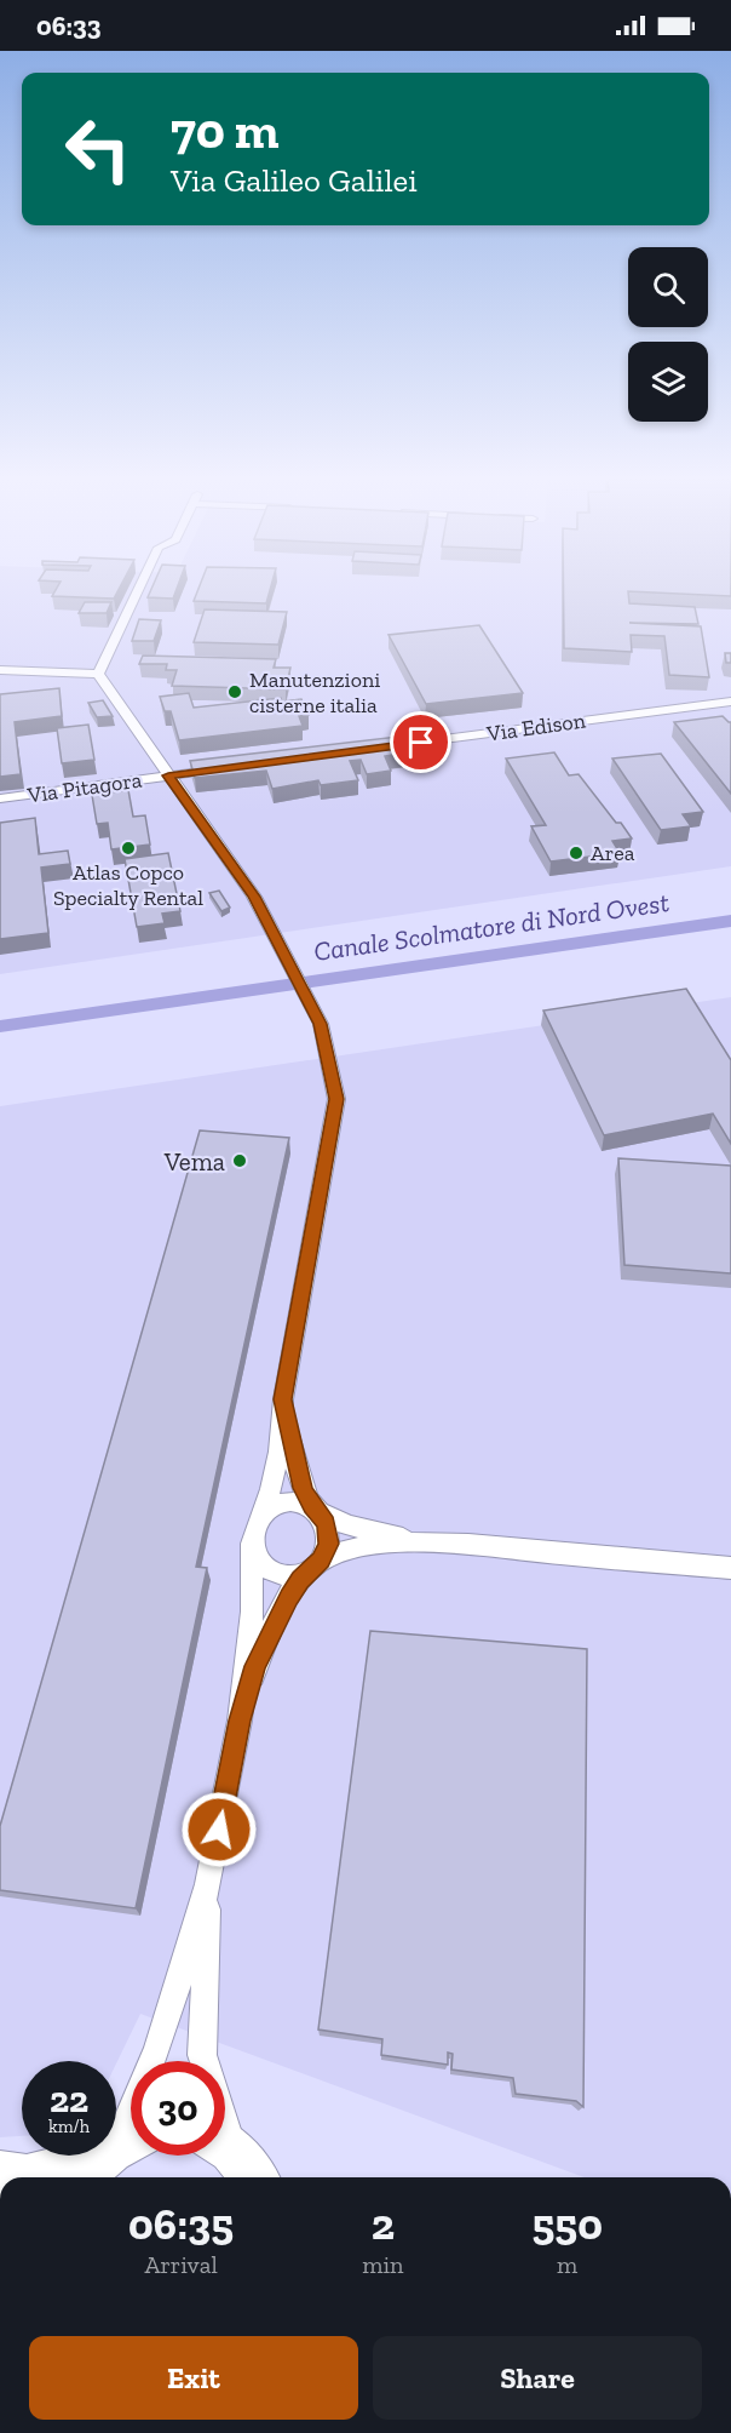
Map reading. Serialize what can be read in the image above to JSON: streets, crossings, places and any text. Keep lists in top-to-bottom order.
{
  "streets": {
    "street": ["Via Edison", "Via Pitagora"]
  },
  "water": ["Canale Scolmatore di Nord Ovest"],
  "places": [
    "Manutenzioni cisterne italia",
    "Atlas Copco Specialty Rental",
    "Area",
    "Vema"
  ],
  "page": {
    "status": "06:33",
    "turn": ["70 m", "Via Galileo Galilei"],
    "speed": "22 km/h",
    "limit": "30",
    "eta": [
      "06:35",
      "Arrival",
      "2",
      "min",
      "550",
      "m"
    ],
    "buttons": ["Exit", "Share"]
  }
}
